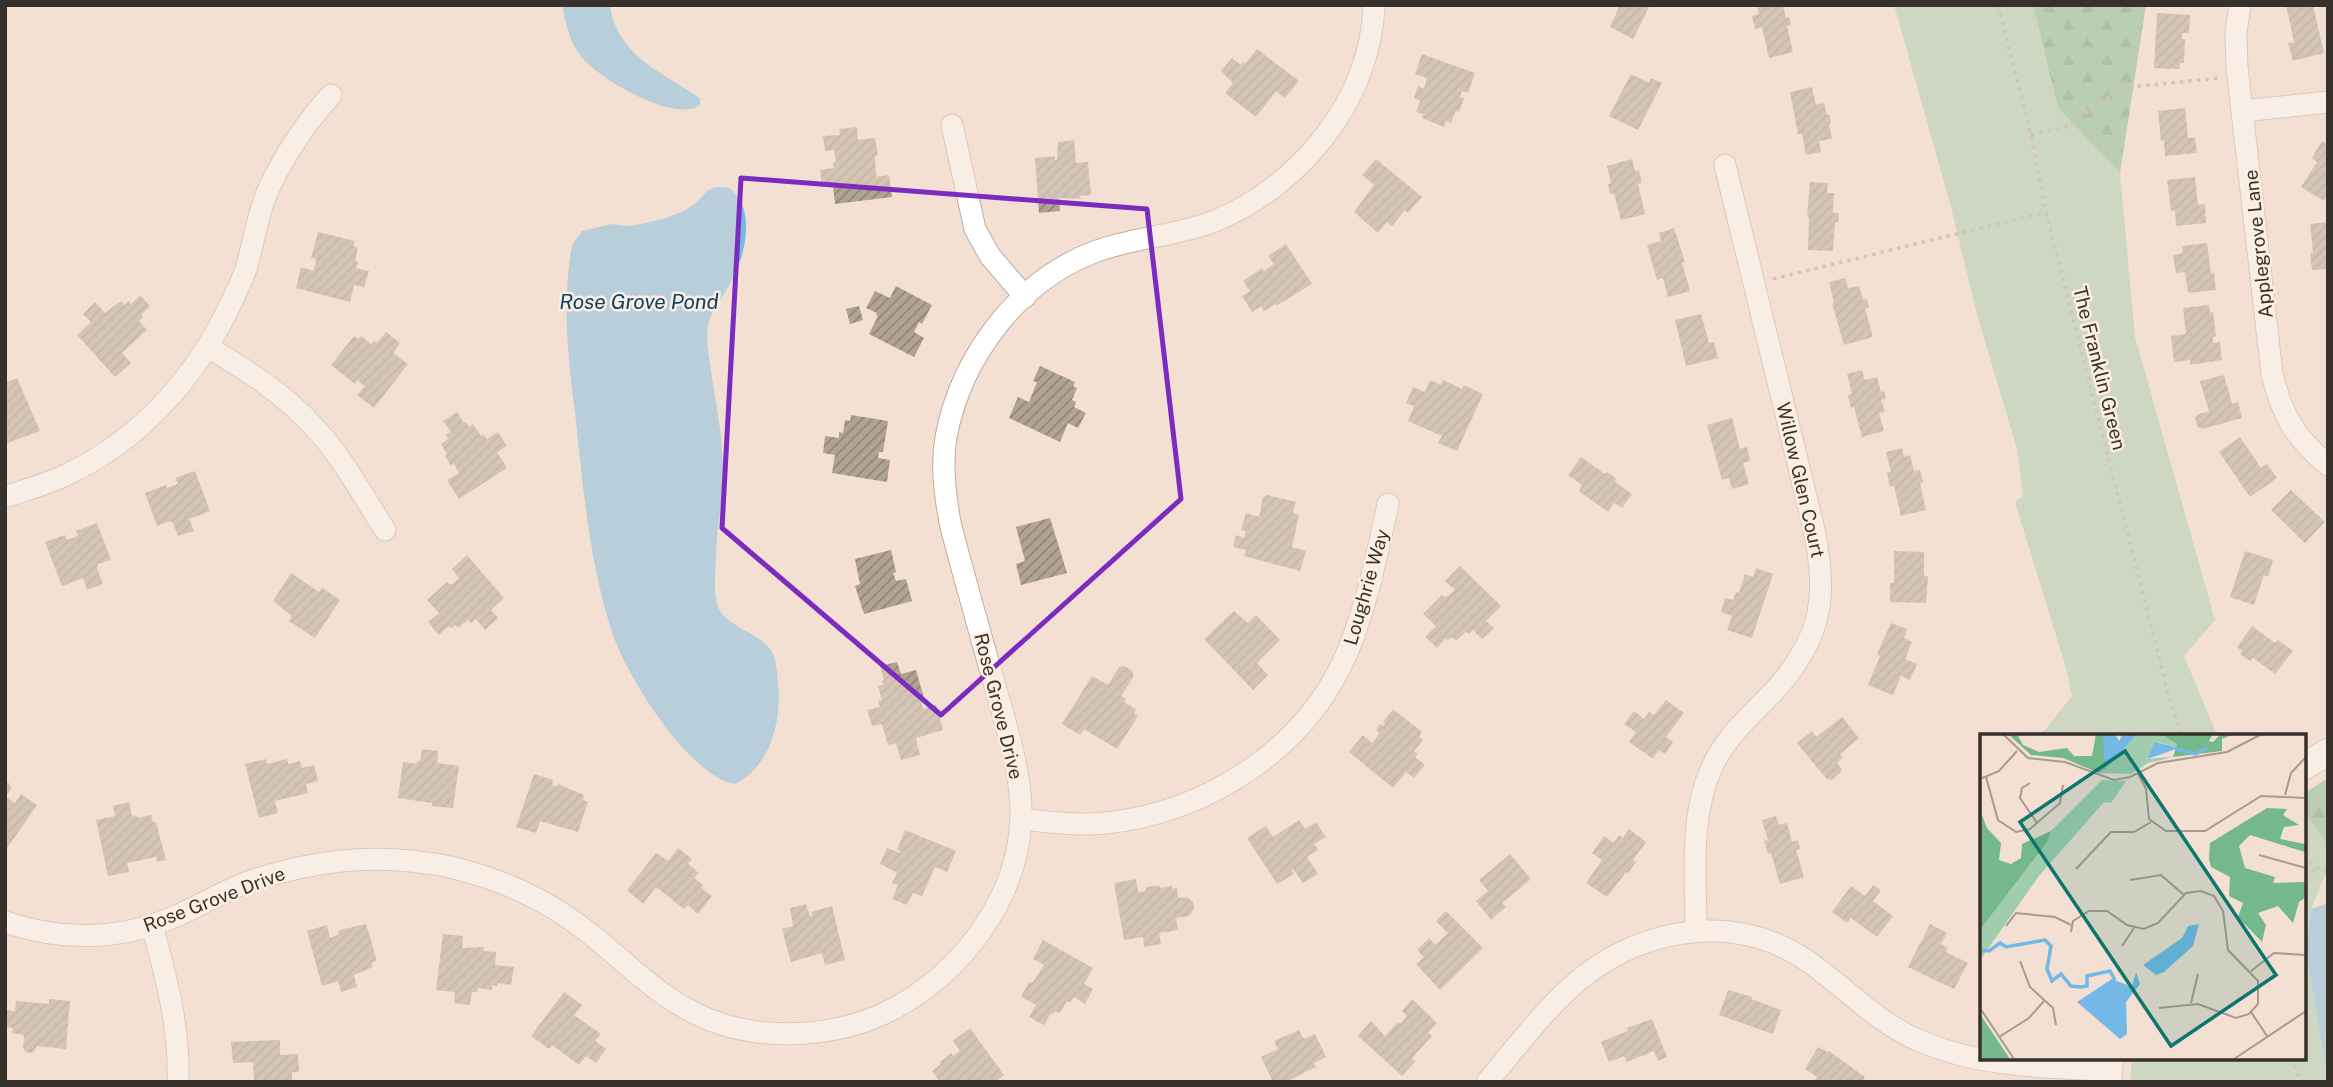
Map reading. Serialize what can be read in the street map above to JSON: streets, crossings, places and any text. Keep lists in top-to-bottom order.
{
  "streets": {
    "street": [
      "Applegrove Lane",
      "Willow Glen Court",
      "Loughrie Way",
      "Rose Grove Drive"
    ],
    "path": ["The Franklin Green"]
  },
  "crossings": [
    ["Loughrie Way", "Rose Grove Drive"]
  ],
  "water": ["Rose Grove Pond"]
}
